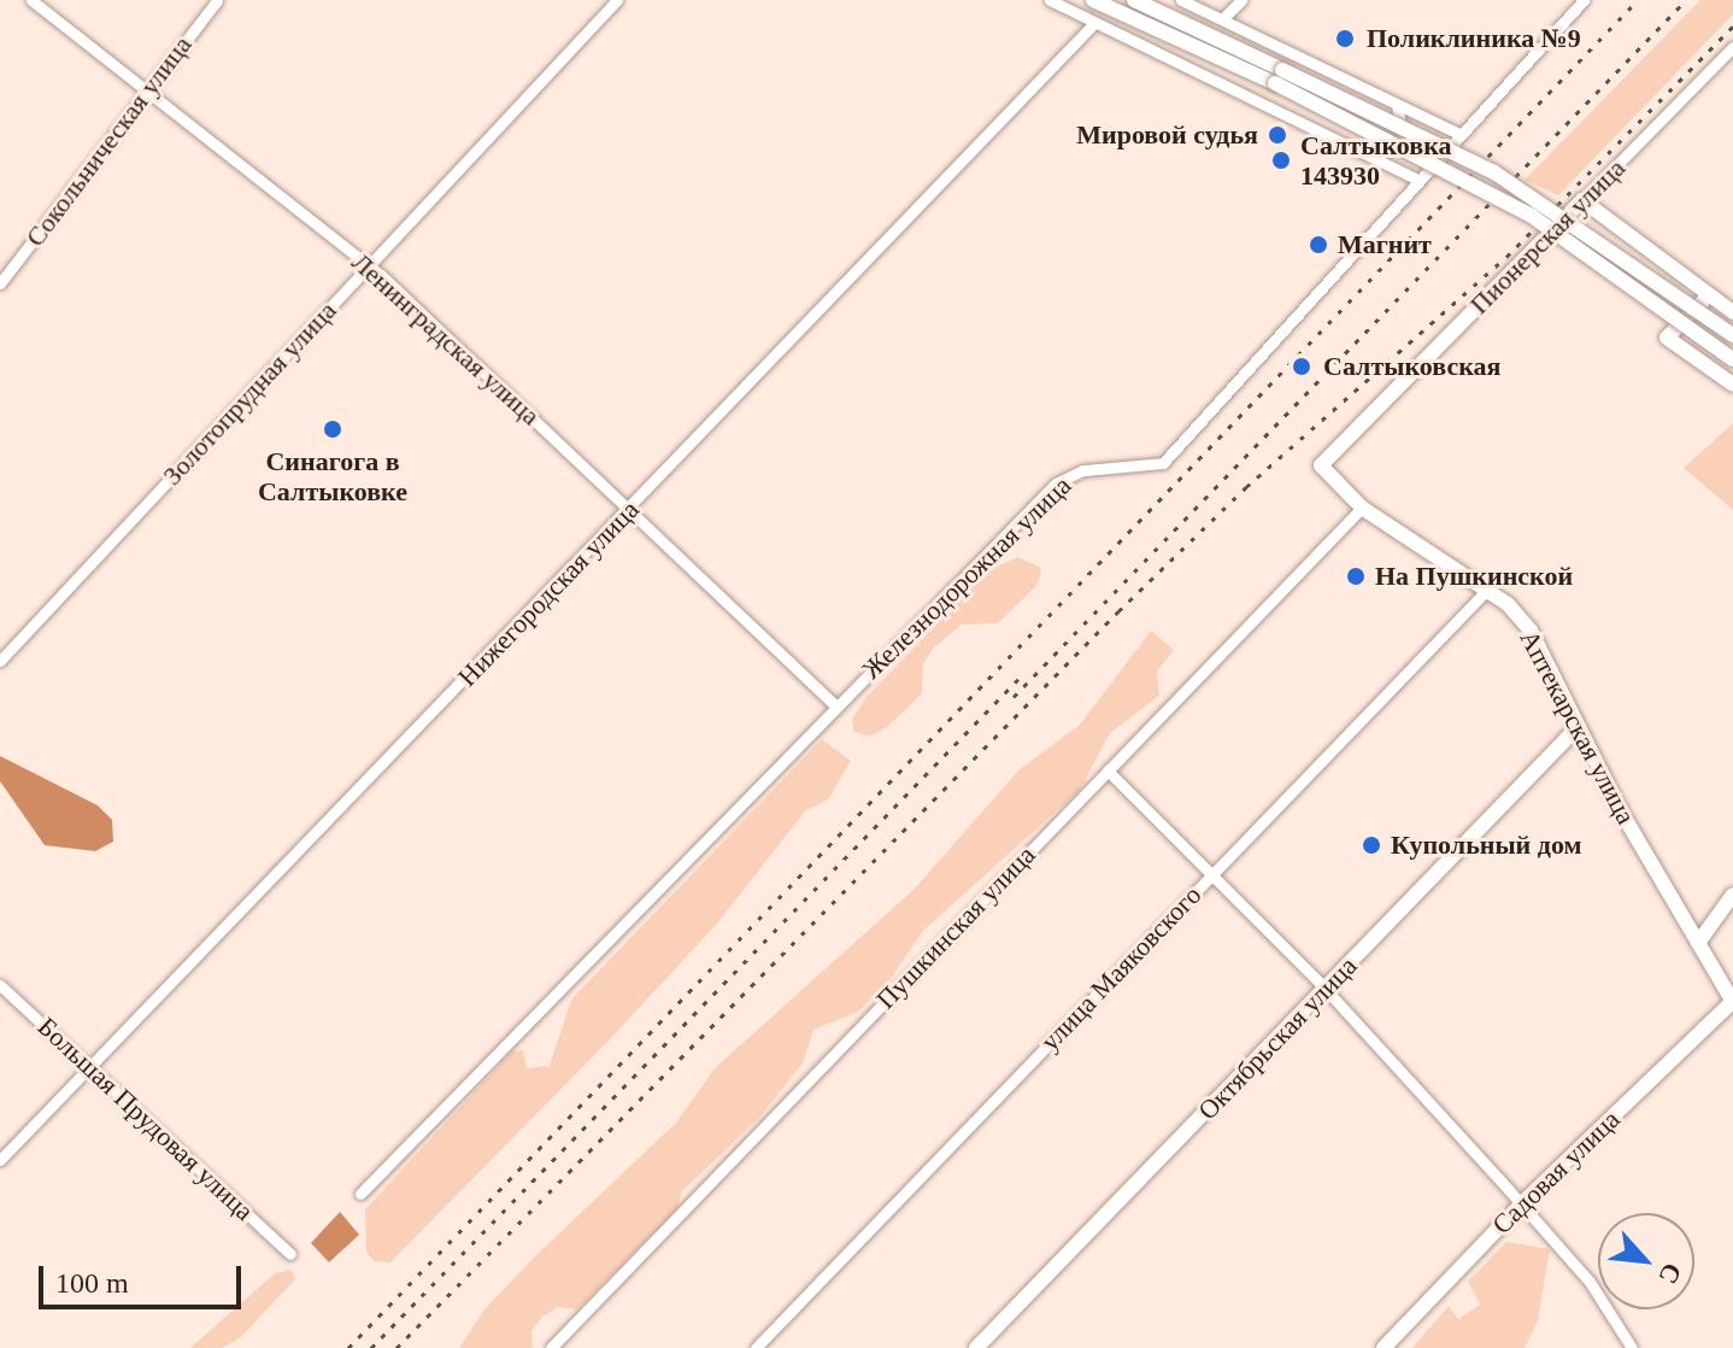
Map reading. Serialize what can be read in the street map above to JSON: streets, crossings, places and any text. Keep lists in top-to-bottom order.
{
  "streets": {
    "street": [
      "Сокольническая улица",
      "Пионерская улица",
      "Ленинградская улица",
      "Золотопрудная улица",
      "Железнодорожная улица",
      "Нижегородская улица",
      "Аптекарская улица",
      "Пушкинская улица",
      "улица Маяковского",
      "Октябрьская улица",
      "Большая Прудовая улица",
      "Садовая улица"
    ]
  },
  "crossings": [
    ["Сокольническая улица", "Ленинградская улица"],
    ["Пионерская улица", "Аптекарская улица"],
    ["Пионерская улица", "Пушкинская улица"],
    ["Ленинградская улица", "Золотопрудная улица"],
    ["Ленинградская улица", "Железнодорожная улица"],
    ["Ленинградская улица", "Нижегородская улица"],
    ["Нижегородская улица", "Большая Прудовая улица"],
    ["Аптекарская улица", "Пушкинская улица"],
    ["Аптекарская улица", "улица Маяковского"],
    ["Аптекарская улица", "Октябрьская улица"],
    ["Аптекарская улица", "Садовая улица"]
  ],
  "places": [
    "Поликлиника №9",
    "Мировой судья",
    "Салтыковка 143930",
    "Магнит",
    "Салтыковская",
    "Синагога в Салтыковке",
    "На Пушкинской",
    "Купольный дом"
  ],
  "scale_bar": "100 m",
  "north": "bottom right"
}
